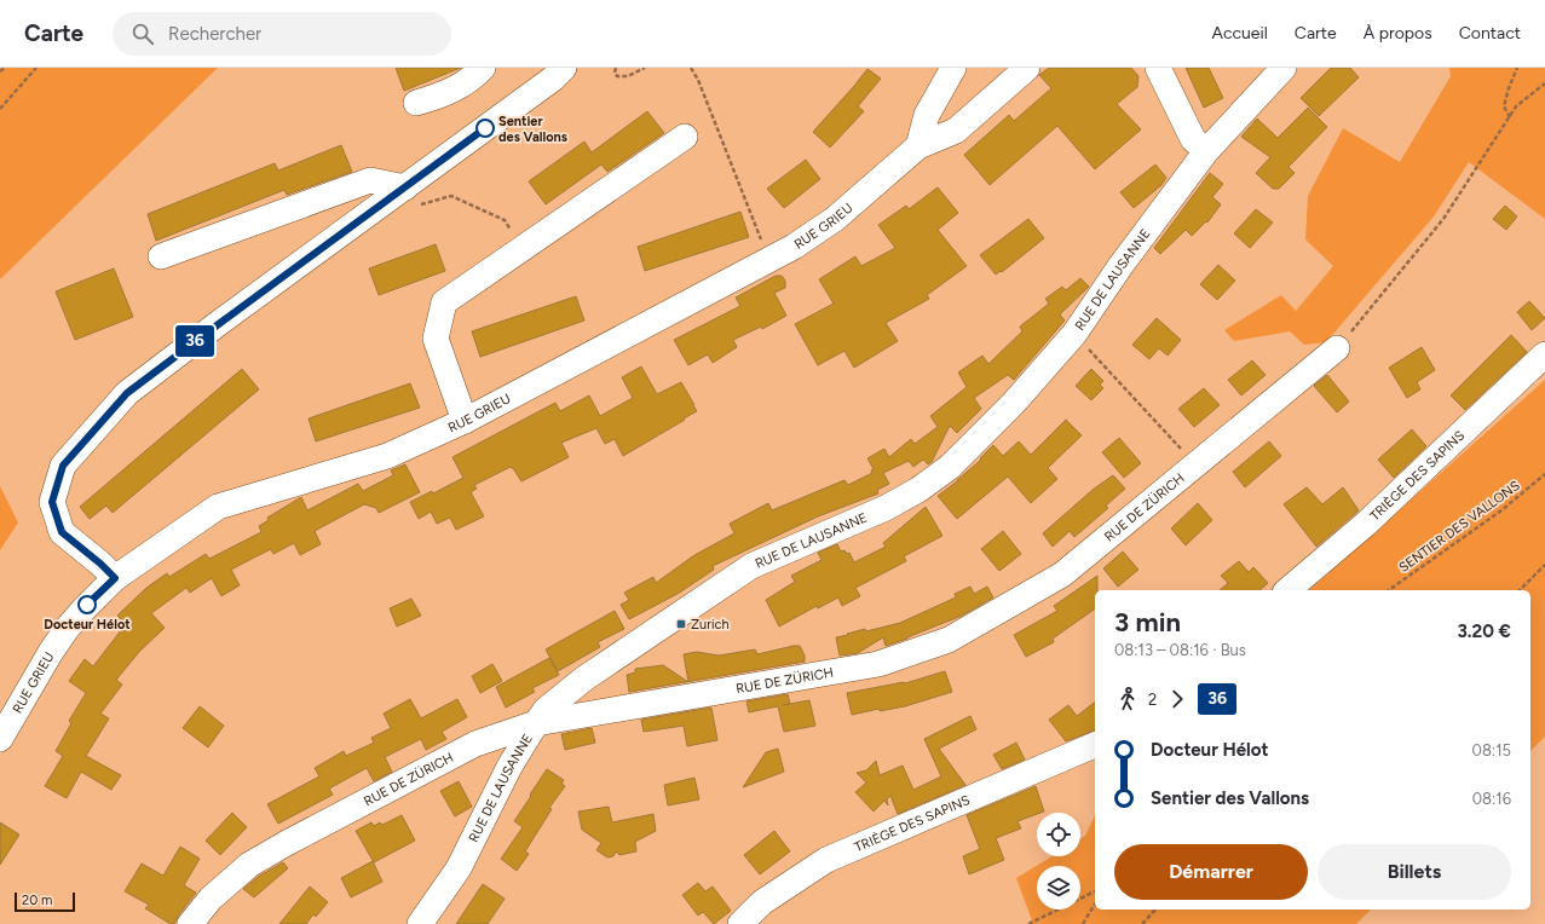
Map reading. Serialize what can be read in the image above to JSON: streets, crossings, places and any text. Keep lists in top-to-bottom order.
{
  "streets": {
    "street": [
      "RUE GRIEU",
      "RUE DE LAUSANNE",
      "TRIÈGE DES SAPINS",
      "RUE DE ZÜRICH"
    ],
    "path": ["SENTIER DES VALLONS"]
  },
  "crossings": [
    ["RUE DE LAUSANNE", "RUE DE ZÜRICH"]
  ],
  "places": {
    "other": ["Sentier des Vallons", "Docteur Hélot"],
    "transit": ["Zurich"]
  },
  "lines": ["bus line 36"],
  "scale_bar": "20 m",
  "page": {
    "header": "Carte",
    "search": "Rechercher",
    "nav": [
      "Accueil",
      "Carte",
      "À propos",
      "Contact"
    ],
    "on_map": "36",
    "heading": ["3 min", "08:13 – 08:16 · Bus", "3.20 €"],
    "legs": ["2", "36"],
    "list": [
      {
        "name": "Docteur Hélot",
        "value": "08:15"
      },
      {
        "name": "Sentier des Vallons",
        "value": "08:16"
      }
    ],
    "buttons": ["Démarrer", "Billets"],
    "scale": "20 m"
  }
}
